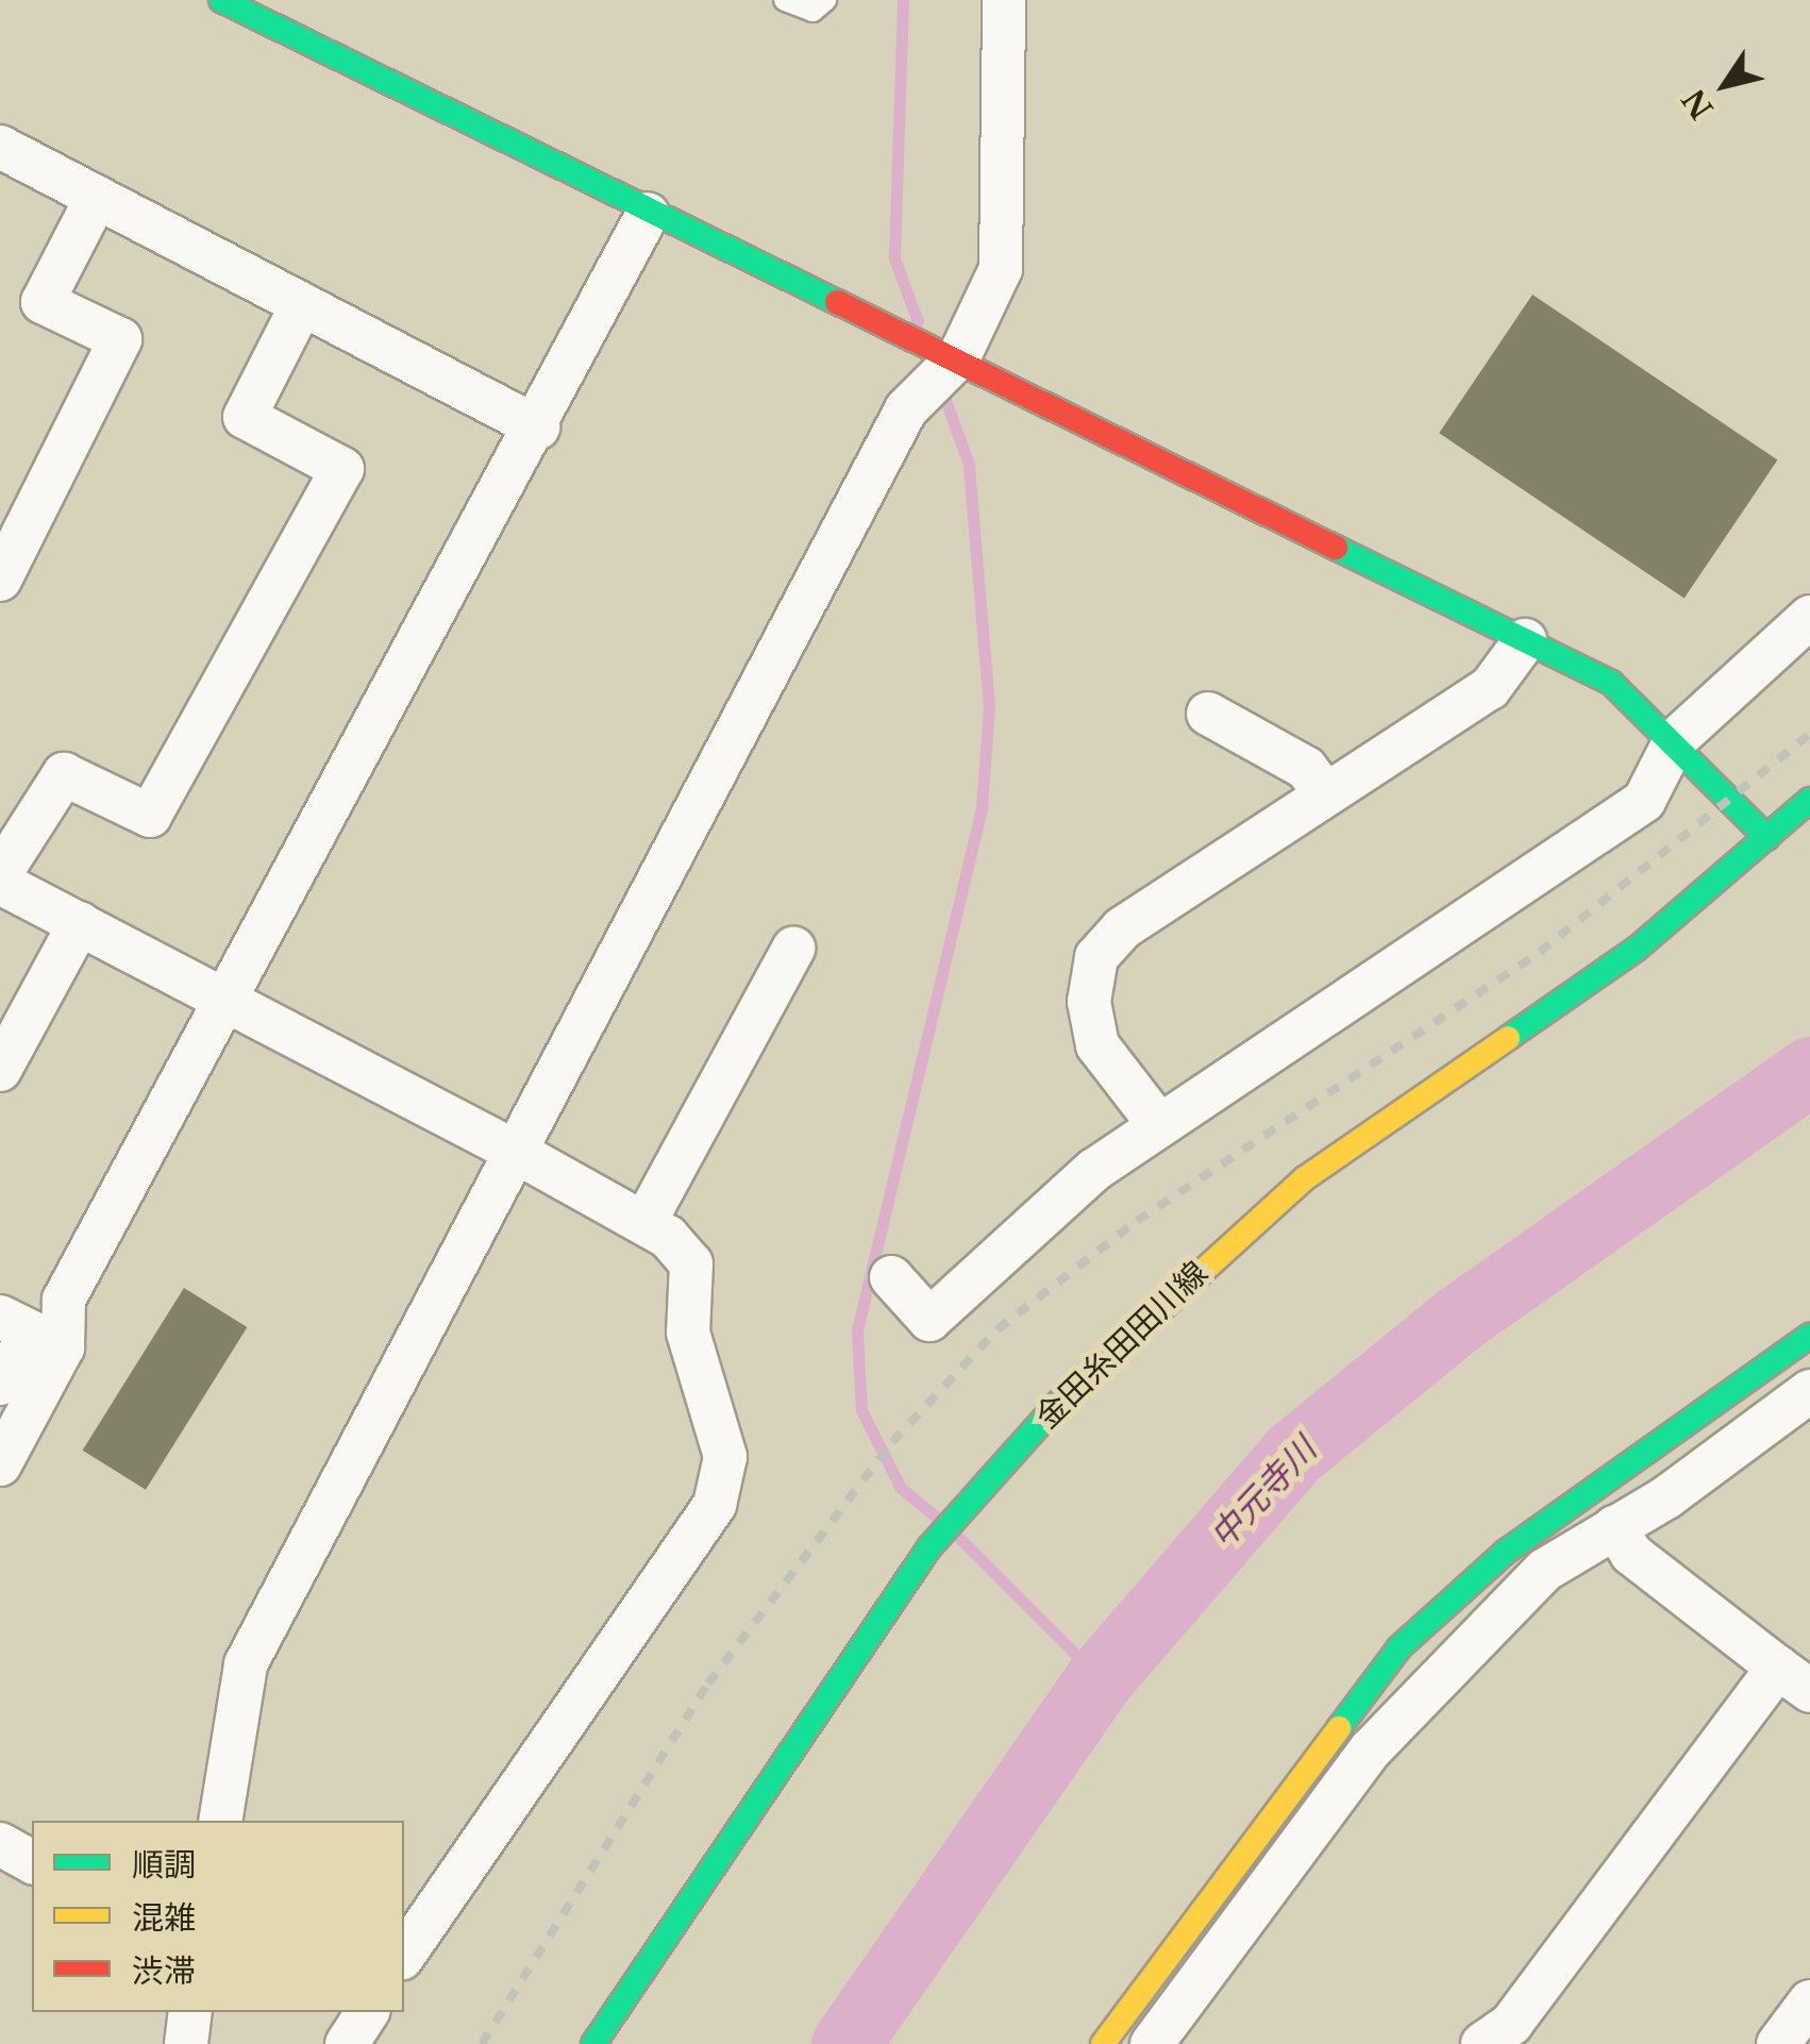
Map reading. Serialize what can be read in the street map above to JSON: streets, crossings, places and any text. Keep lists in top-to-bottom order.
{
  "streets": {
    "street": ["金田糸田田川線"]
  },
  "water": ["中元寺川"],
  "legend": ["順調", "混雑", "渋滞"],
  "north": "bottom left"
}
